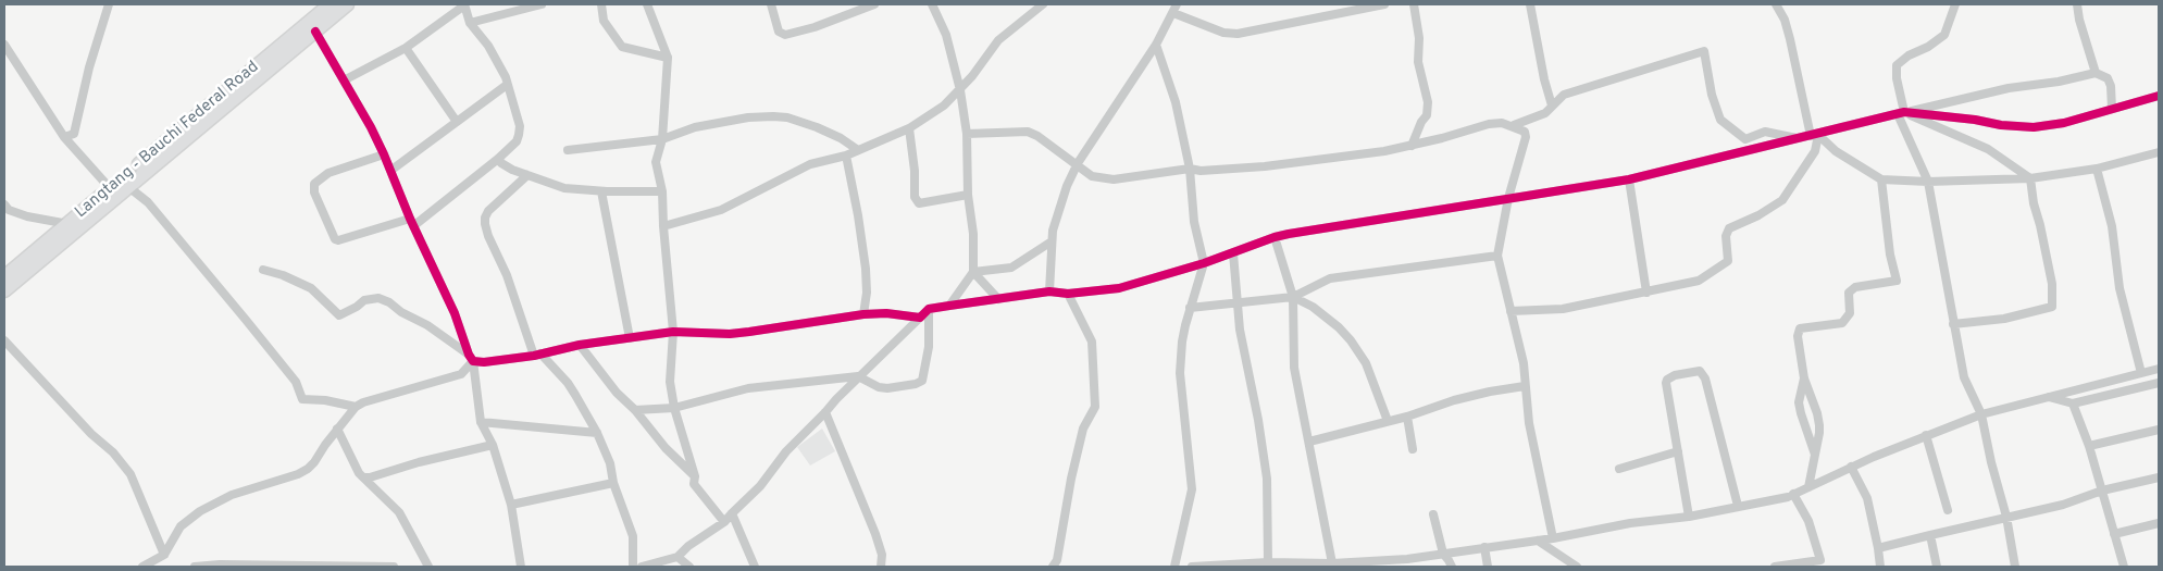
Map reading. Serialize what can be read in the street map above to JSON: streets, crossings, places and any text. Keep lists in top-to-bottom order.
{
  "streets": {
    "main road": ["Langtang - Bauchi Federal Road"]
  }
}
